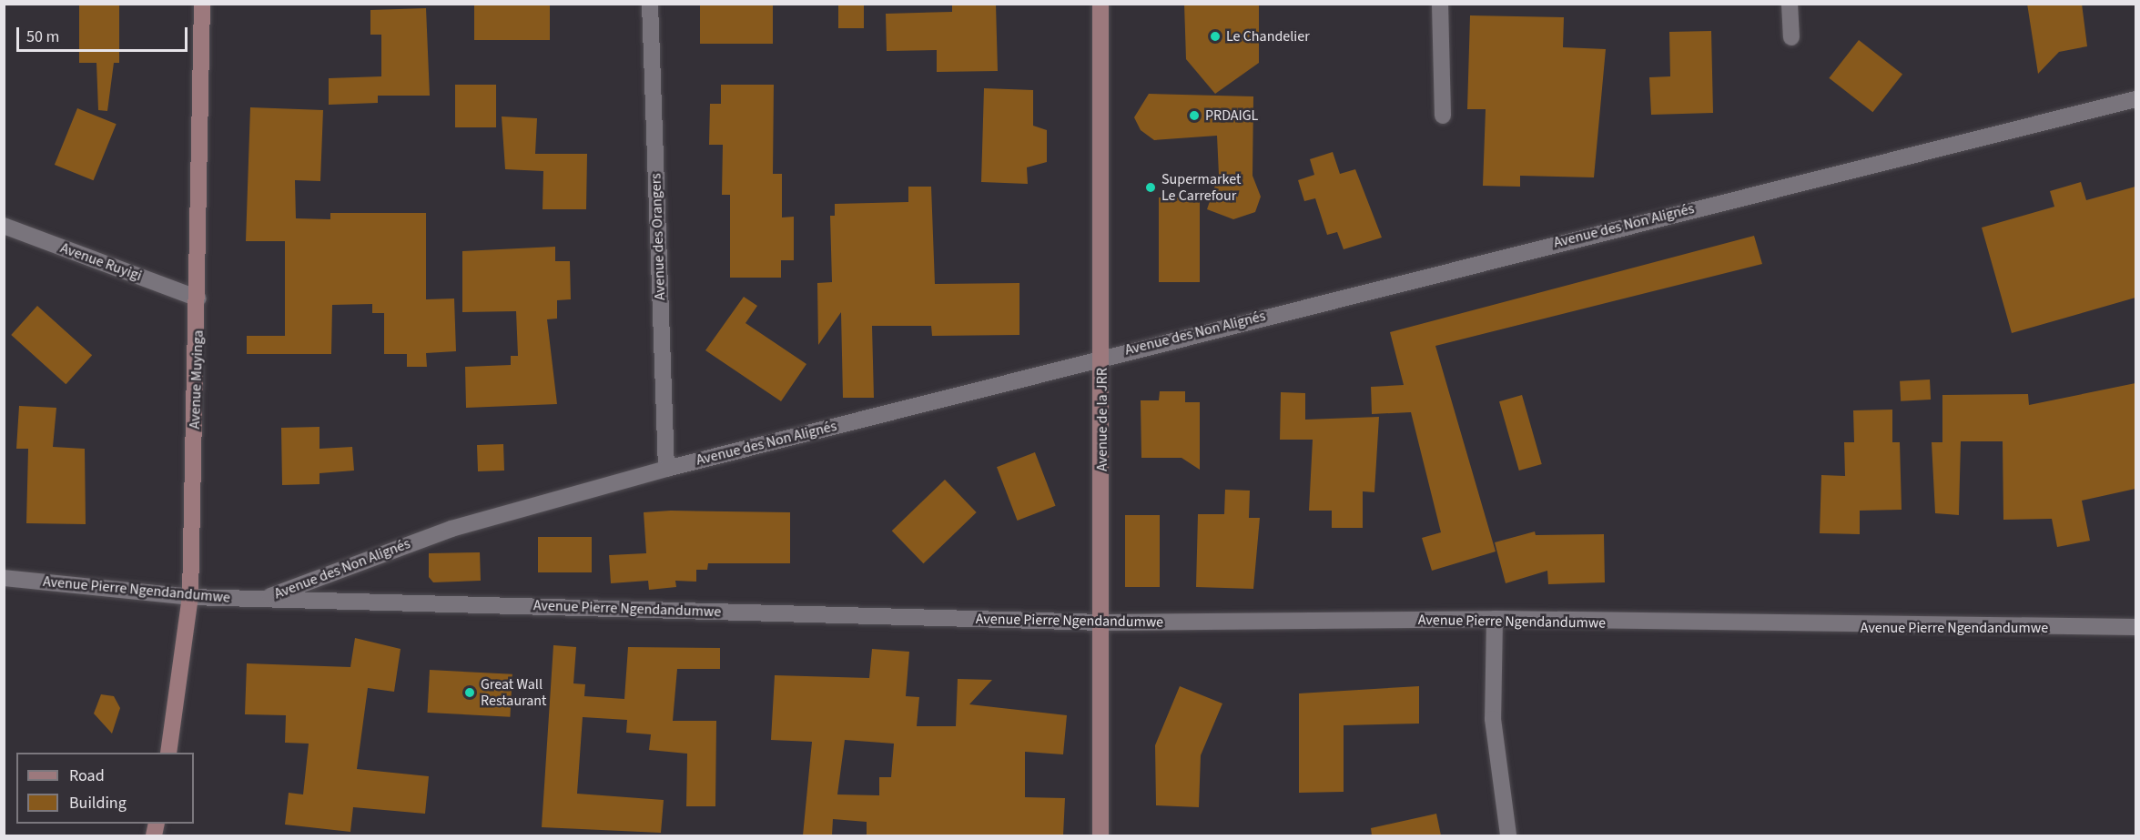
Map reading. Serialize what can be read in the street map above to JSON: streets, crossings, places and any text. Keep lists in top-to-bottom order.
{
  "streets": {
    "street": [
      "Avenue des Non Alignés",
      "Avenue des Orangers",
      "Avenue Ruyigi",
      "Avenue Muyinga",
      "Avenue de la JRR",
      "Avenue Pierre Ngendandumwe"
    ]
  },
  "crossings": [
    ["Avenue des Non Alignés", "Avenue des Orangers"],
    ["Avenue des Non Alignés", "Avenue de la JRR"],
    ["Avenue des Non Alignés", "Avenue Pierre Ngendandumwe"],
    ["Avenue Ruyigi", "Avenue Muyinga"],
    ["Avenue Muyinga", "Avenue Pierre Ngendandumwe"],
    ["Avenue de la JRR", "Avenue Pierre Ngendandumwe"]
  ],
  "places": [
    "Le Chandelier",
    "PRDAIGL",
    "Supermarket Le Carrefour",
    "Great Wall Restaurant"
  ],
  "legend": ["Road", "Building"],
  "scale_bar": "50 m"
}
